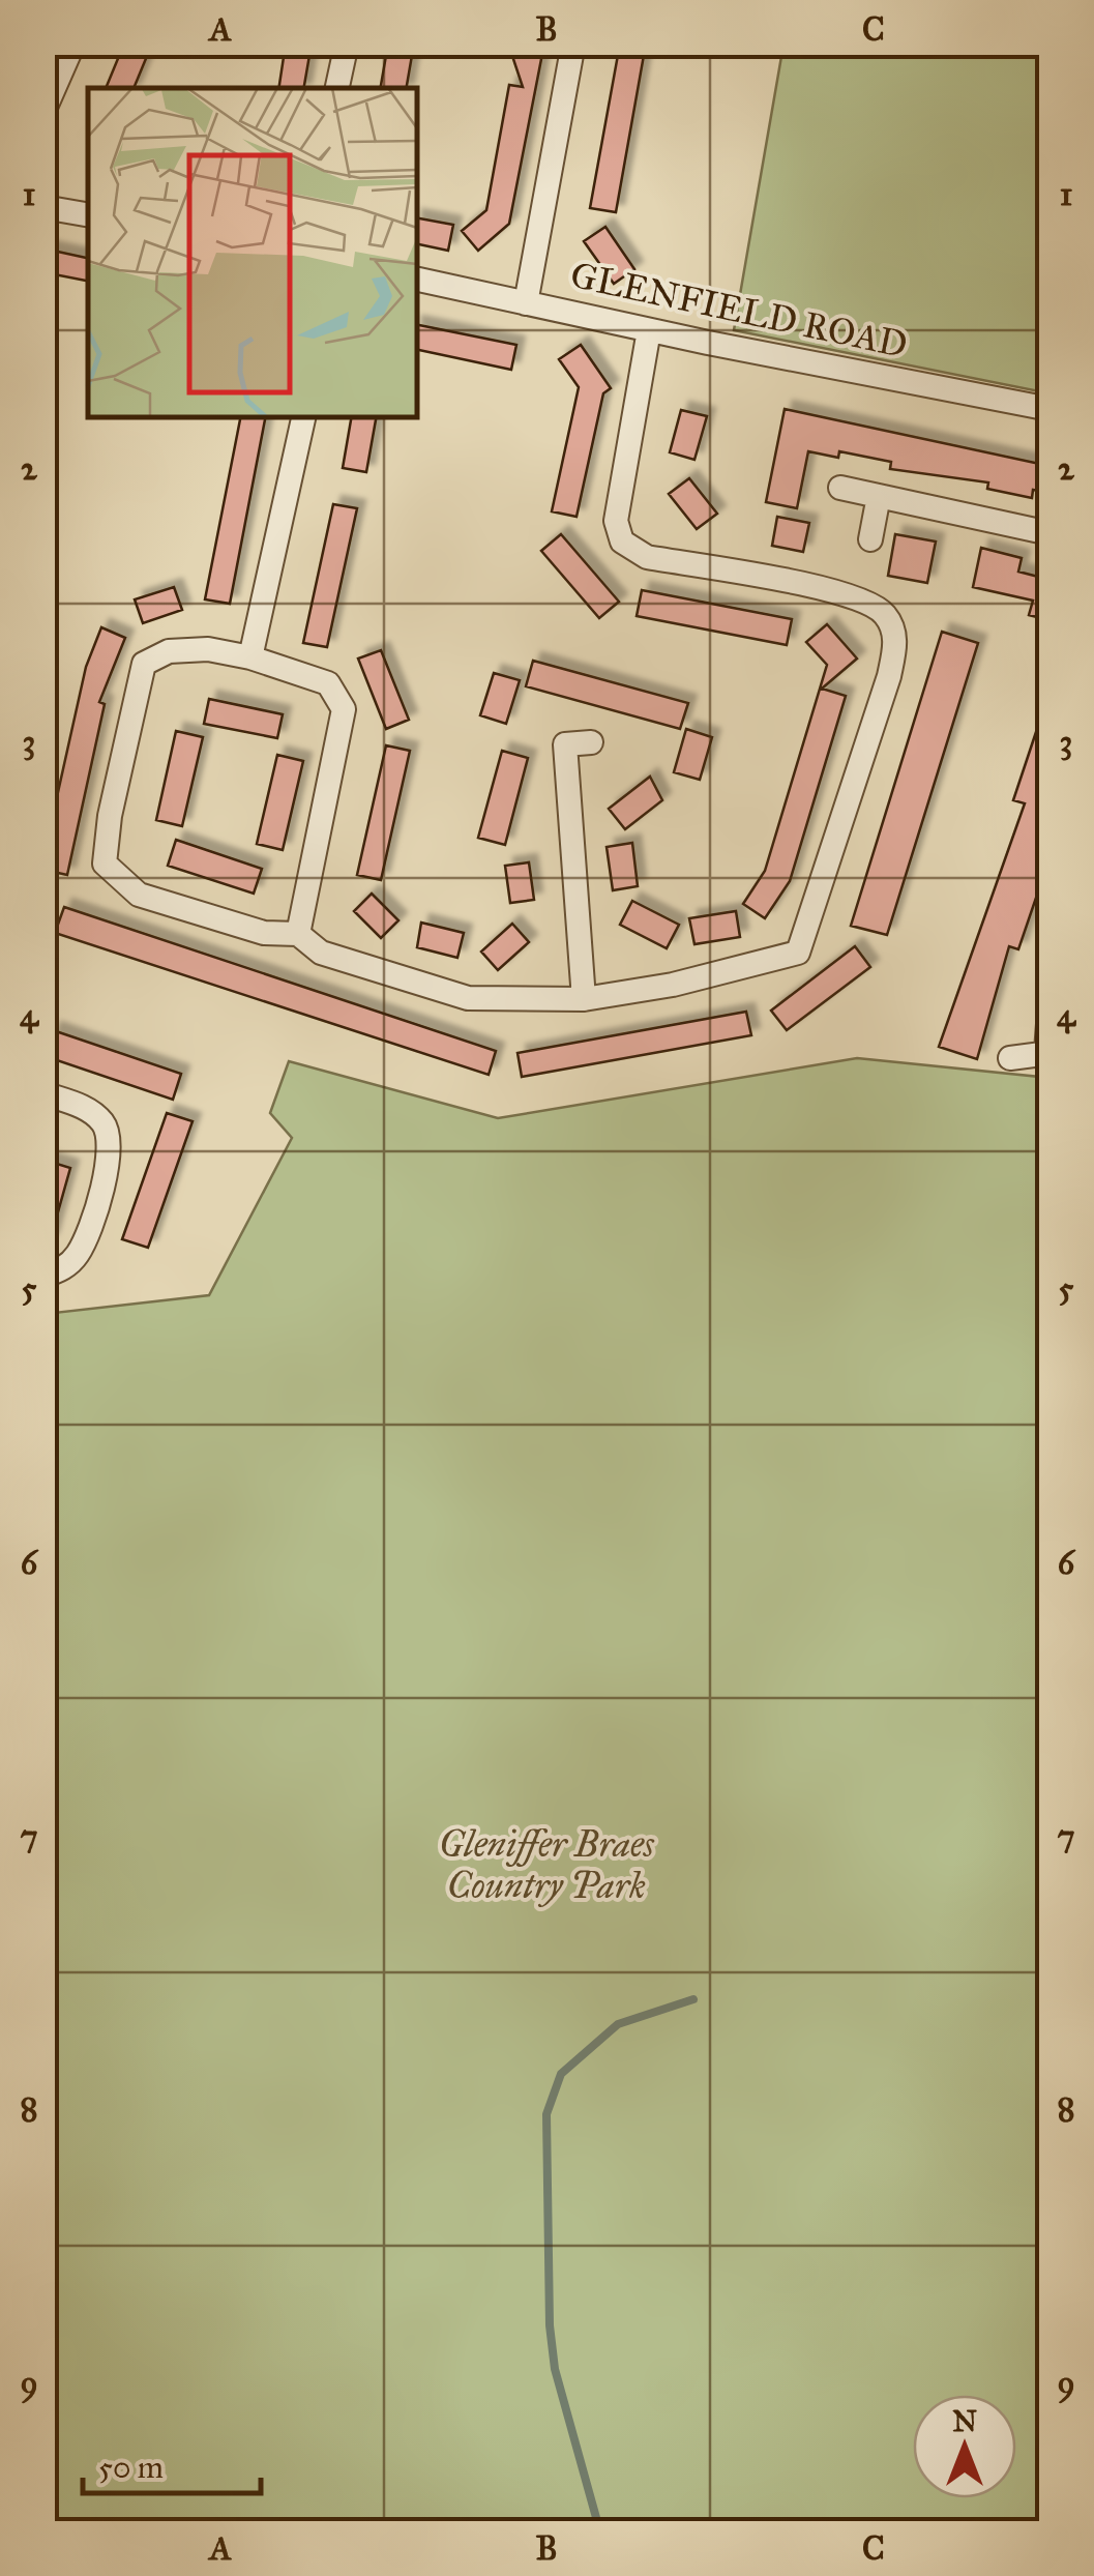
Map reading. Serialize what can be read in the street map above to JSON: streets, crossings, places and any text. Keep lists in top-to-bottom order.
{
  "streets": {
    "street": ["GLENFIELD ROAD"]
  },
  "parks": ["Gleniffer Braes Country Park"],
  "scale_bar": "50 m",
  "north": "top",
  "grid": {
    "columns": ["A", "B", "C"],
    "rows": [
      "1",
      "2",
      "3",
      "4",
      "5",
      "6",
      "7",
      "8",
      "9"
    ]
  }
}
